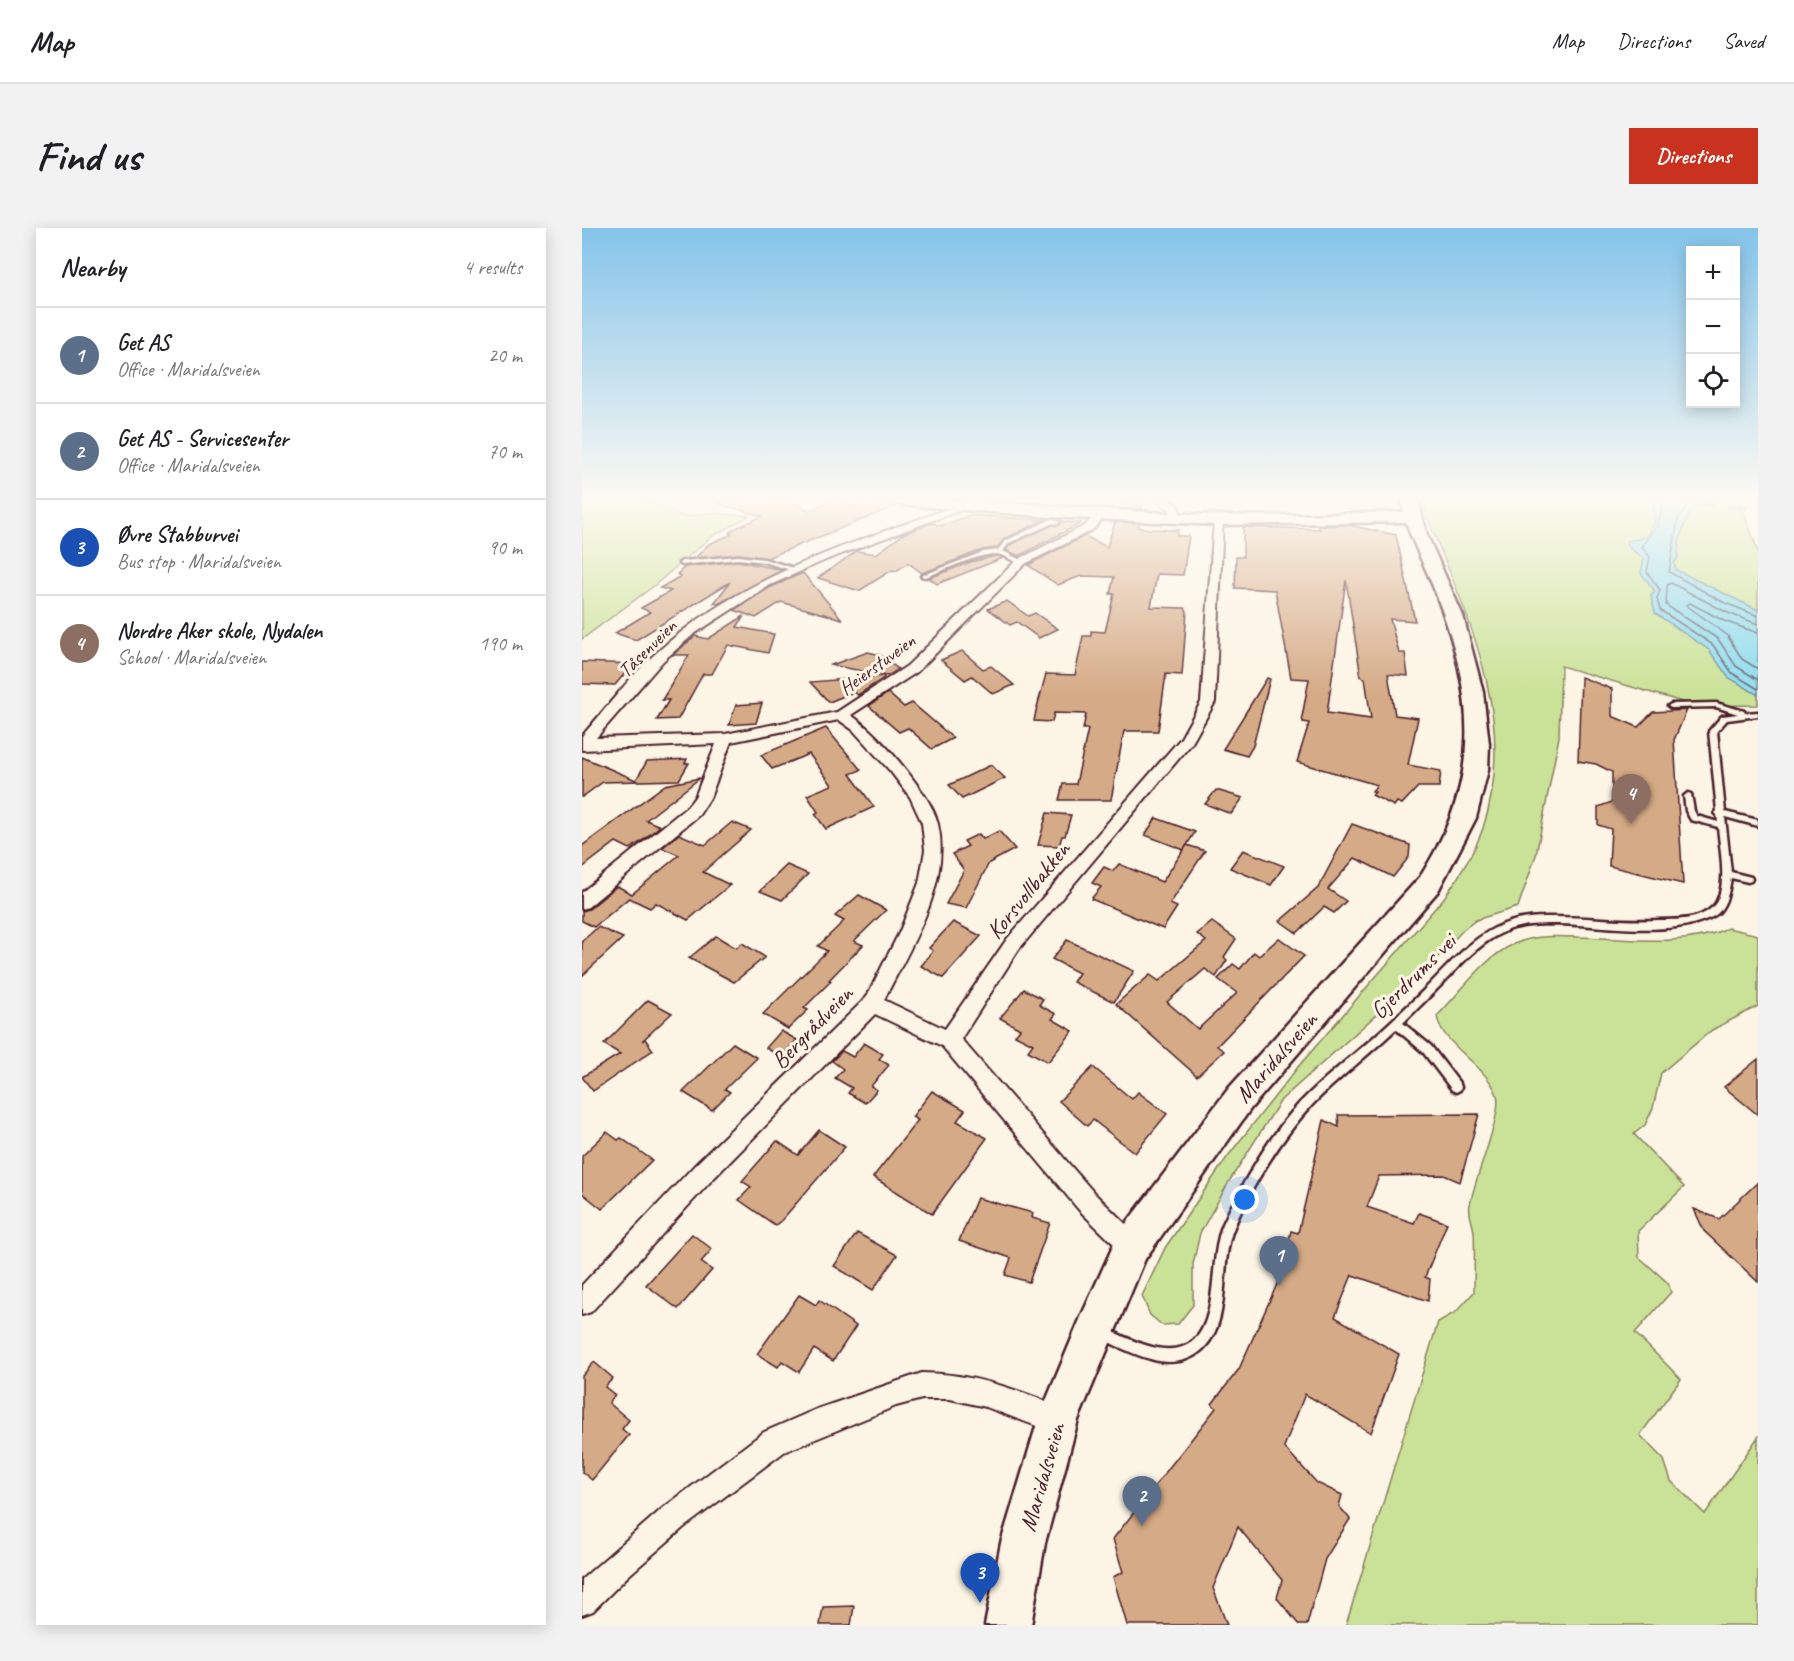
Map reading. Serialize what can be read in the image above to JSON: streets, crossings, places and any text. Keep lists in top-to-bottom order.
{
  "streets": {
    "main road": ["Maridalsveien"],
    "street": [
      "Tåsenveien",
      "Heierstuveien",
      "Korsvollbakken",
      "Bergrådveien"
    ],
    "lane": ["Gjerdrums vei"]
  },
  "crossings": [
    ["Tåsenveien", "Heierstuveien"],
    ["Heierstuveien", "Bergrådveien"],
    ["Gjerdrums vei", "Maridalsveien"]
  ],
  "page": {
    "header": "Map",
    "nav": ["Map", "Directions", "Saved"],
    "buttons": "Directions",
    "title": "Find us",
    "heading": ["Nearby", "4 results"],
    "map_buttons": ["+", "−"],
    "list": [
      {
        "mark": "1",
        "name": "Get AS",
        "note": "Office · Maridalsveien",
        "value": "20 m"
      },
      {
        "mark": "2",
        "name": "Get AS - Servicesenter",
        "note": "Office · Maridalsveien",
        "value": "70 m"
      },
      {
        "mark": "3",
        "name": "Øvre Stabburvei",
        "note": "Bus stop · Maridalsveien",
        "value": "90 m"
      },
      {
        "mark": "4",
        "name": "Nordre Aker skole, Nydalen",
        "note": "School · Maridalsveien",
        "value": "190 m"
      }
    ],
    "pins": [
      "4",
      "1",
      "2",
      "3"
    ]
  }
}
